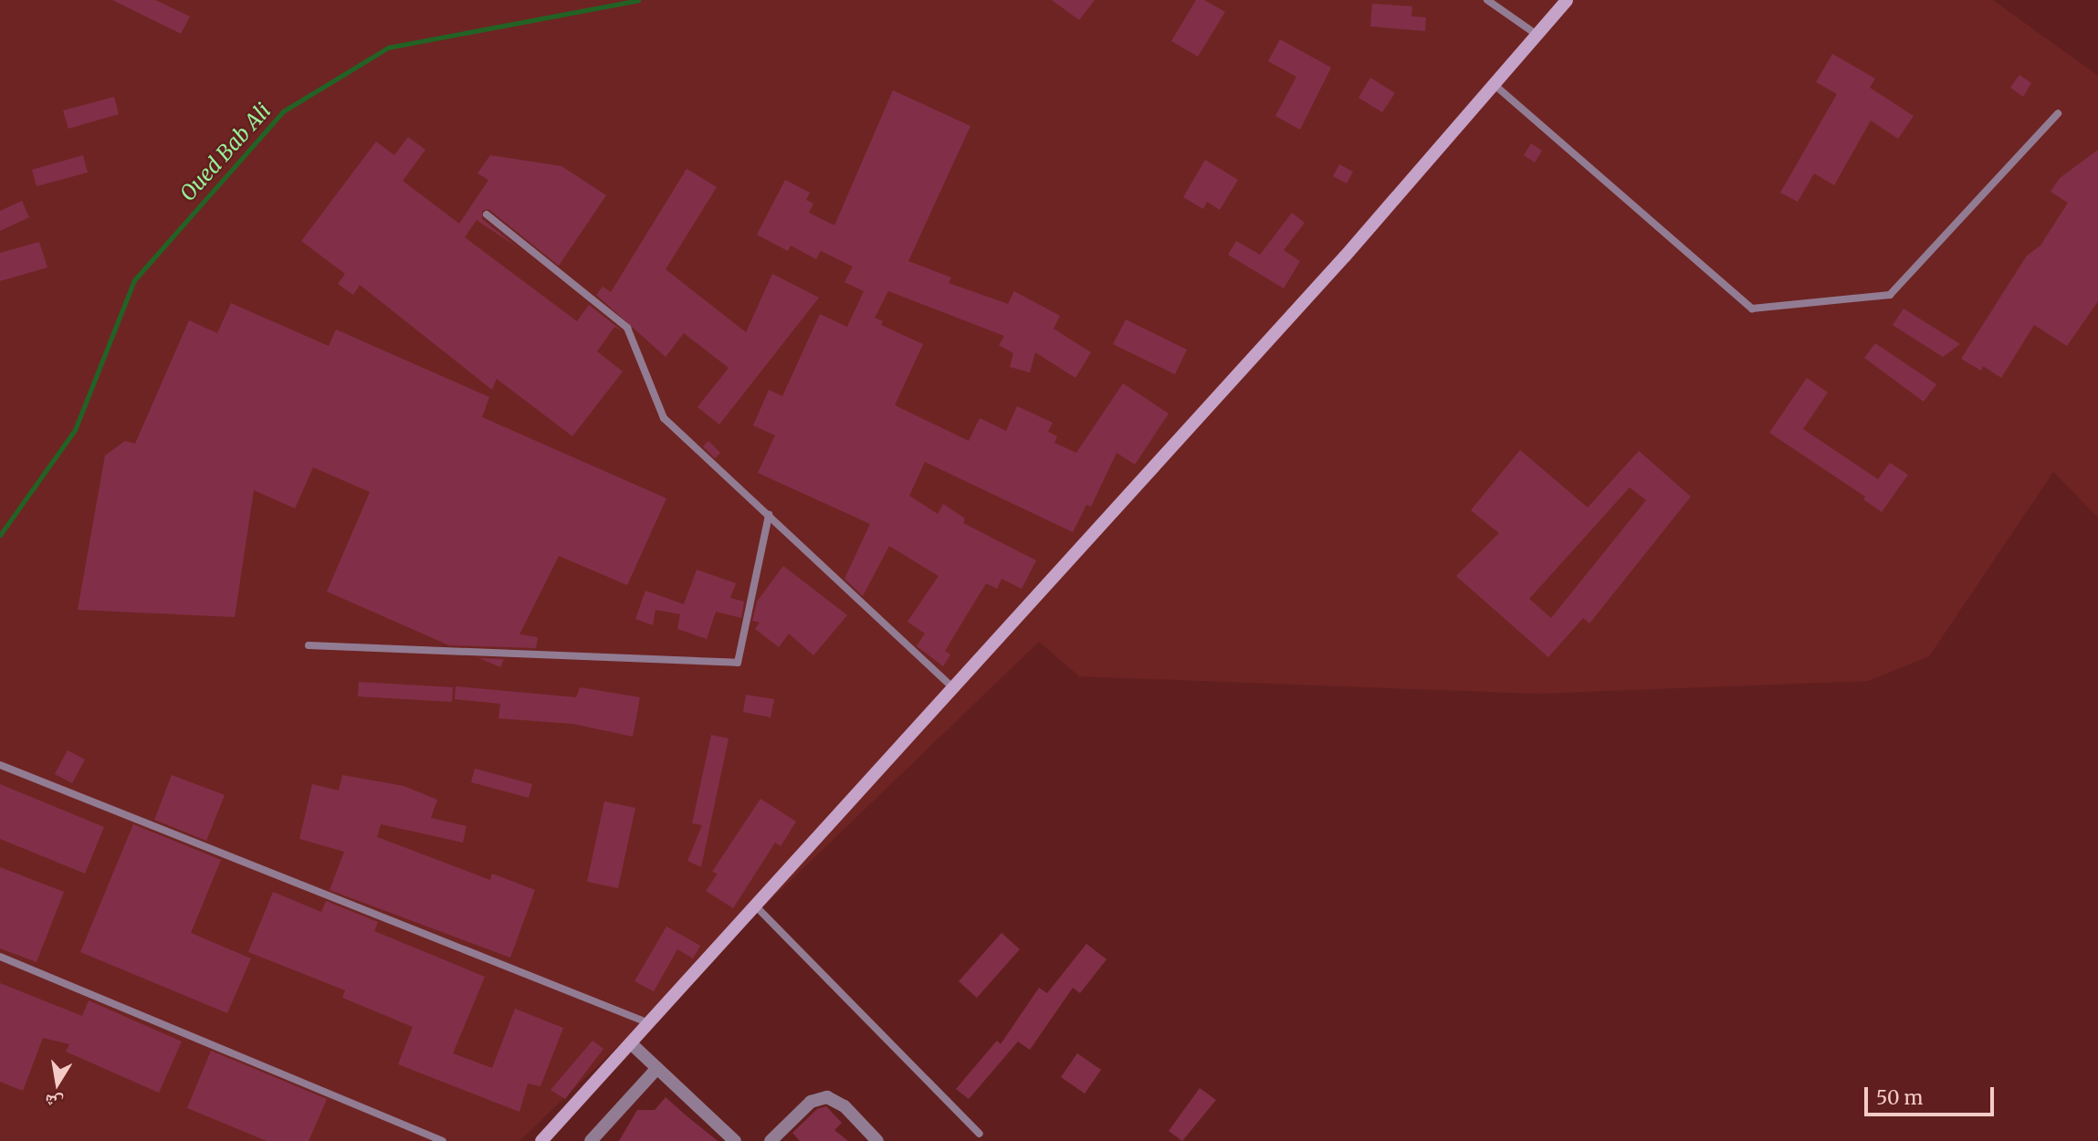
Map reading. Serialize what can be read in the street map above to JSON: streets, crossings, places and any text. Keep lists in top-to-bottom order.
{
  "water": ["Oued Bab Ali"],
  "scale_bar": "50 m",
  "north": "bottom"
}
